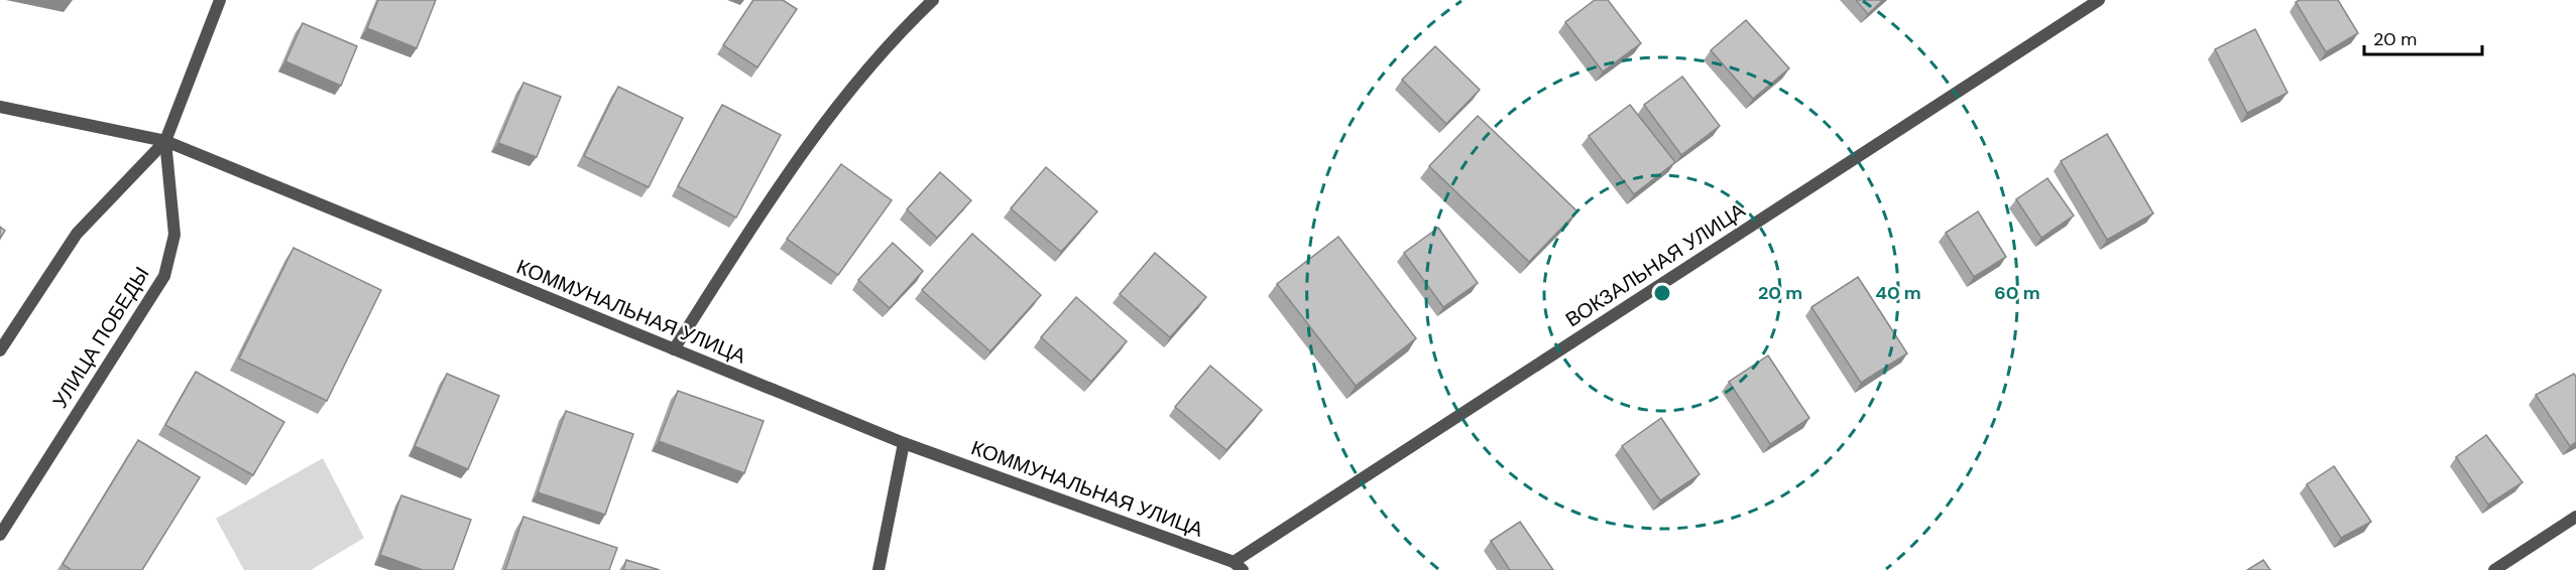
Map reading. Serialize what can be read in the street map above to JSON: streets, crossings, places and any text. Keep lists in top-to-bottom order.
{
  "streets": {
    "street": ["ВОКЗАЛЬНАЯ УЛИЦА", "КОММУНАЛЬНАЯ УЛИЦА", "УЛИЦА ПОБЕДЫ"]
  },
  "crossings": [
    ["ВОКЗАЛЬНАЯ УЛИЦА", "КОММУНАЛЬНАЯ УЛИЦА"],
    ["КОММУНАЛЬНАЯ УЛИЦА", "УЛИЦА ПОБЕДЫ"]
  ],
  "scale_bar": "20 m",
  "rings": ["20 m", "40 m", "60 m"]
}
